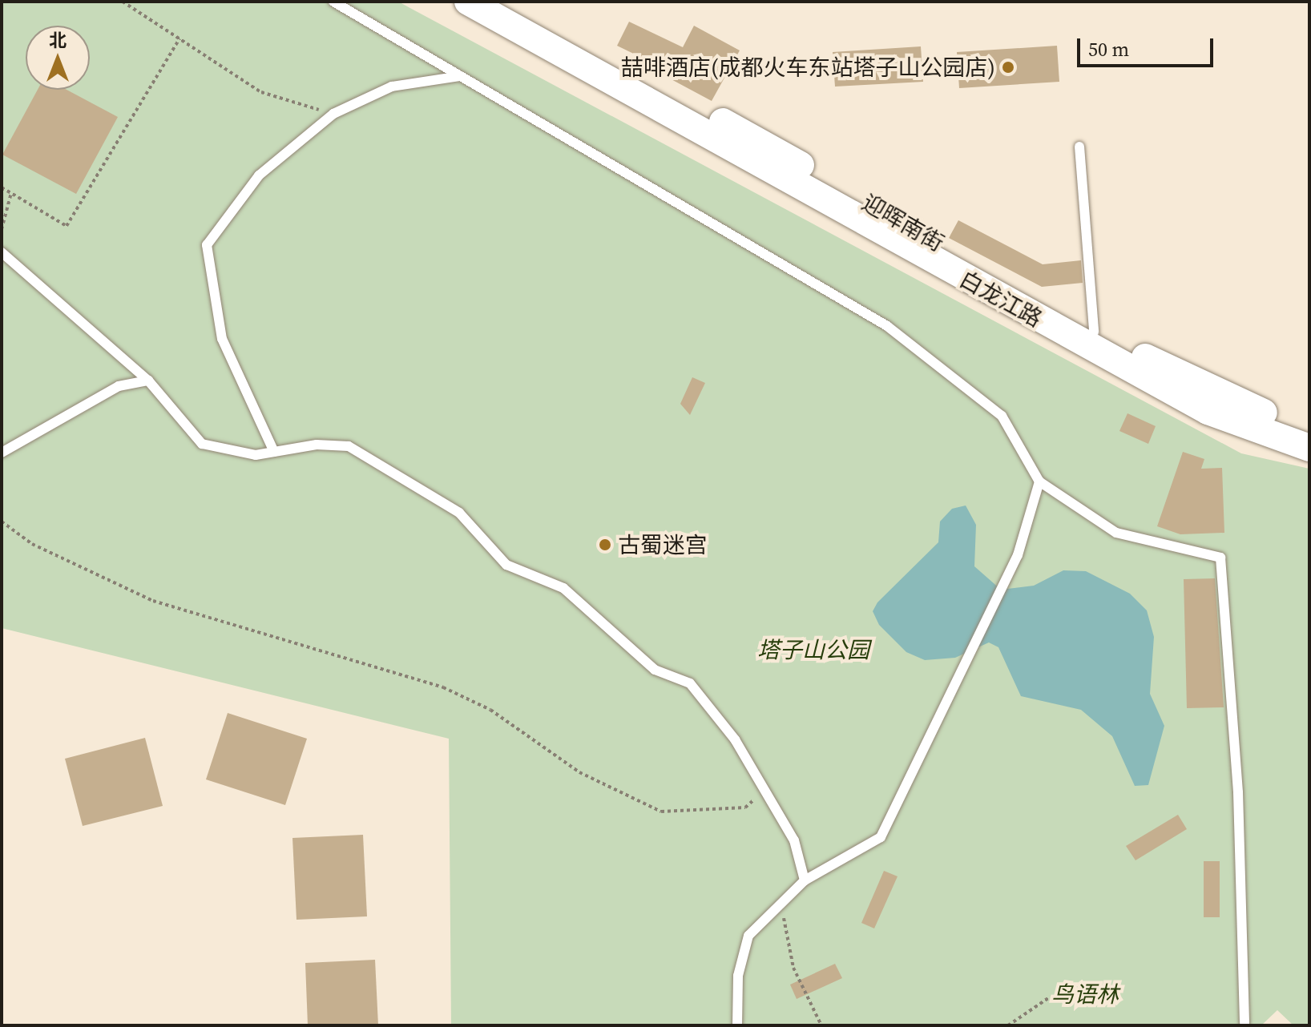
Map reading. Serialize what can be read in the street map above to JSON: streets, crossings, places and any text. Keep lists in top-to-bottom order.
{
  "streets": {
    "street": ["迎晖南街", "白龙江路"]
  },
  "parks": ["塔子山公园", "鸟语林"],
  "places": ["喆啡酒店(成都火车东站塔子山公园店)", "古蜀迷宫"],
  "scale_bar": "50 m",
  "north": "top"
}
